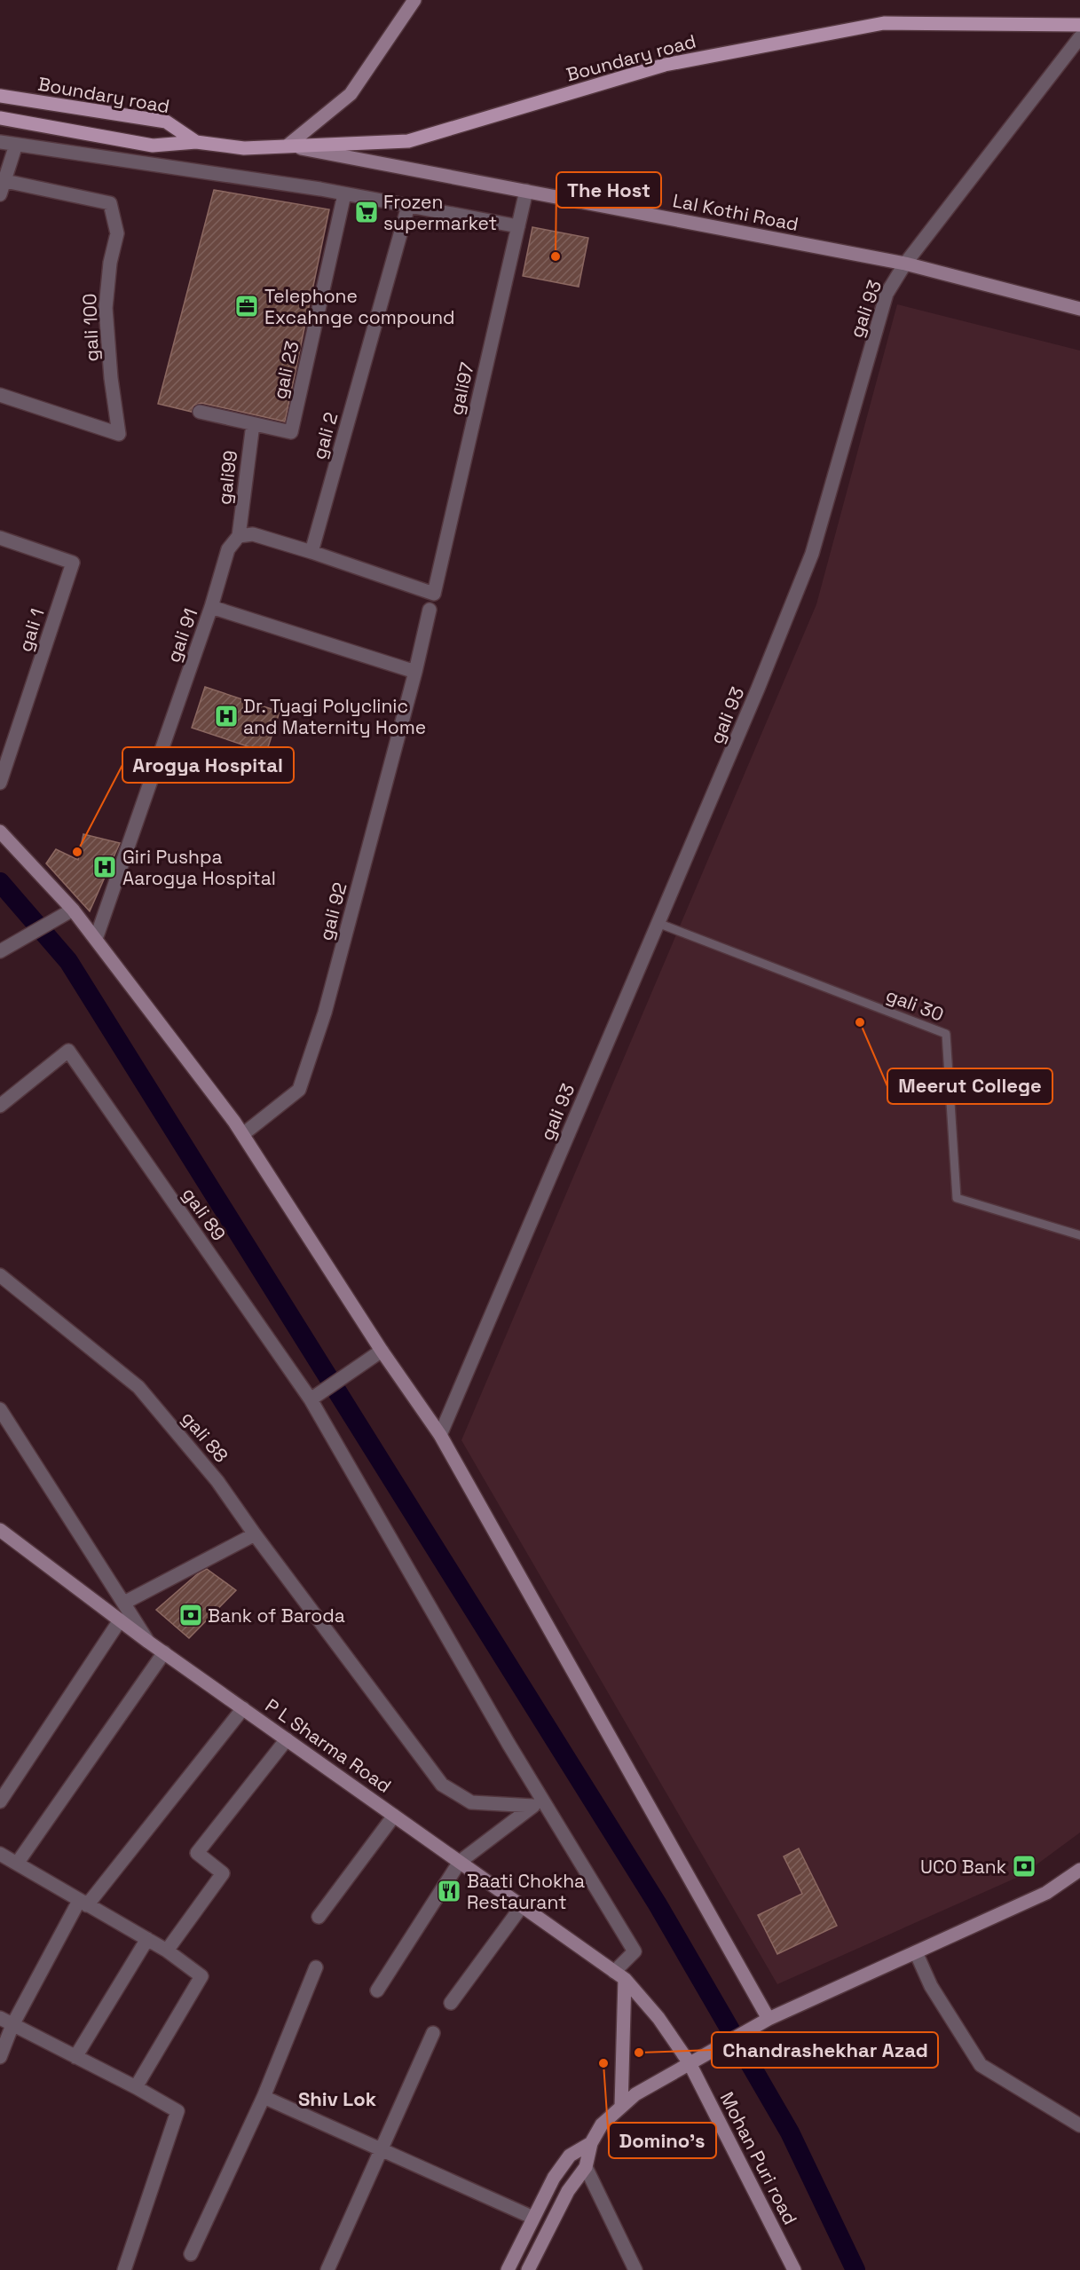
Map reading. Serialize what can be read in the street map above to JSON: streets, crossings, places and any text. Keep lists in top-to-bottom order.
{
  "streets": {
    "main road": ["Boundary road"],
    "street": [
      "Lal Kothi Road",
      "gali 93",
      "gali 100",
      "gali 23",
      "gali97",
      "gali 2",
      "gali99",
      "gali 1",
      "gali 91",
      "gali 92",
      "gali 89",
      "gali 88",
      "P L Sharma Road",
      "Mohan Puri road"
    ],
    "lane": ["gali 30"]
  },
  "crossings": [
    ["Boundary road", "Lal Kothi Road"],
    ["Lal Kothi Road", "gali 93"],
    ["Lal Kothi Road", "gali97"],
    ["gali 93", "gali 30"],
    ["gali 23", "gali99"],
    ["gali97", "gali 2"],
    ["gali 91", "gali 92"],
    ["gali 88", "P L Sharma Road"],
    ["P L Sharma Road", "Mohan Puri road"]
  ],
  "districts": ["Shiv Lok"],
  "places": {
    "supermarket": ["Frozen supermarket"],
    "other": [
      "The Host",
      "Arogya Hospital",
      "Meerut College",
      "Chandrashekhar Azad",
      "Domino's"
    ],
    "office": ["Telephone Excahnge compound"],
    "hospital": ["Dr. Tyagi Polyclinic and Maternity Home", "Giri Pushpa Aarogya Hospital"],
    "bank": ["Bank of Baroda", "UCO Bank"],
    "restaurant": ["Baati Chokha Restaurant"]
  }
}
